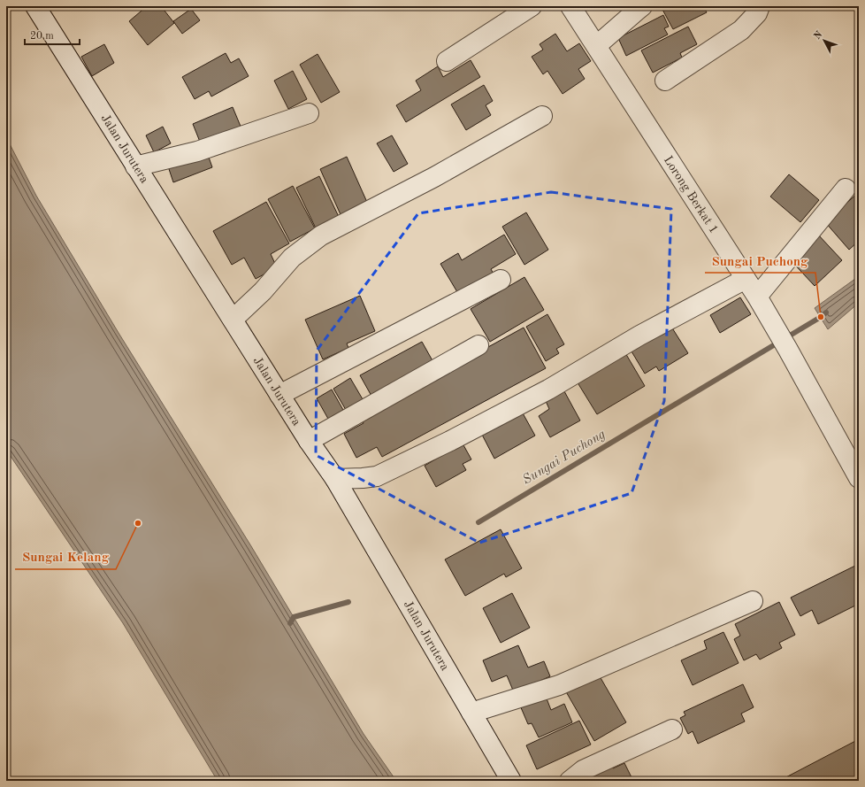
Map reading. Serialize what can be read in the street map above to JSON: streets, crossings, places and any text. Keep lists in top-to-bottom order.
{
  "streets": {
    "street": ["Jalan Jurutera", "Lorong Berkat 1"]
  },
  "water": ["Sungai Puchong"],
  "places": ["Sungai Puchong", "Sungai Kelang"],
  "scale_bar": "20 m",
  "north": "top left"
}
